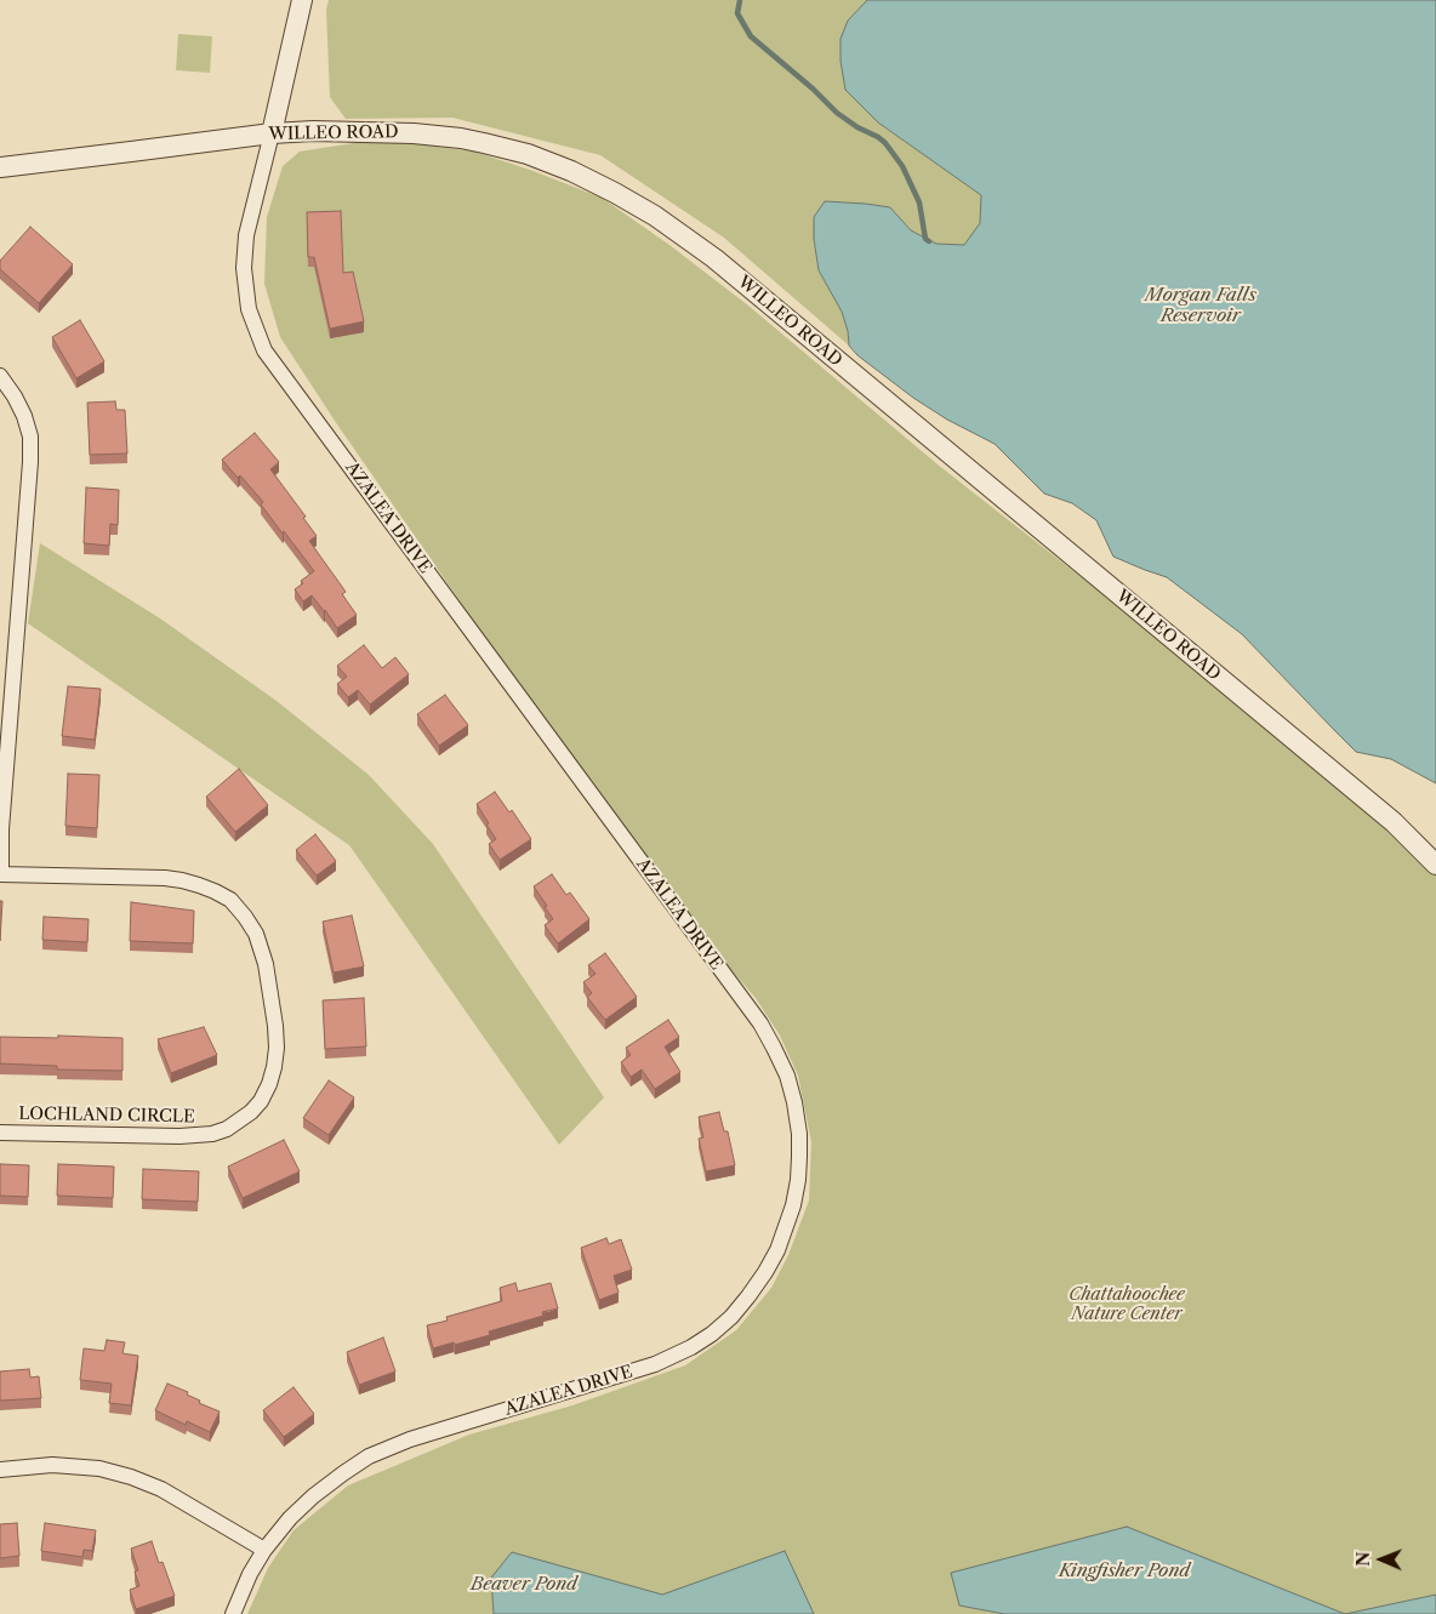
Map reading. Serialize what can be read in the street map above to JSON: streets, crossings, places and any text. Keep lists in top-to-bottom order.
{
  "streets": {
    "street": ["WILLEO ROAD", "AZALEA DRIVE", "LOCHLAND CIRCLE"]
  },
  "crossings": [
    ["WILLEO ROAD", "AZALEA DRIVE"]
  ],
  "water": ["Morgan Falls Reservoir", "Kingfisher Pond", "Beaver Pond"],
  "parks": ["Chattahoochee Nature Center"],
  "north": "left"
}
